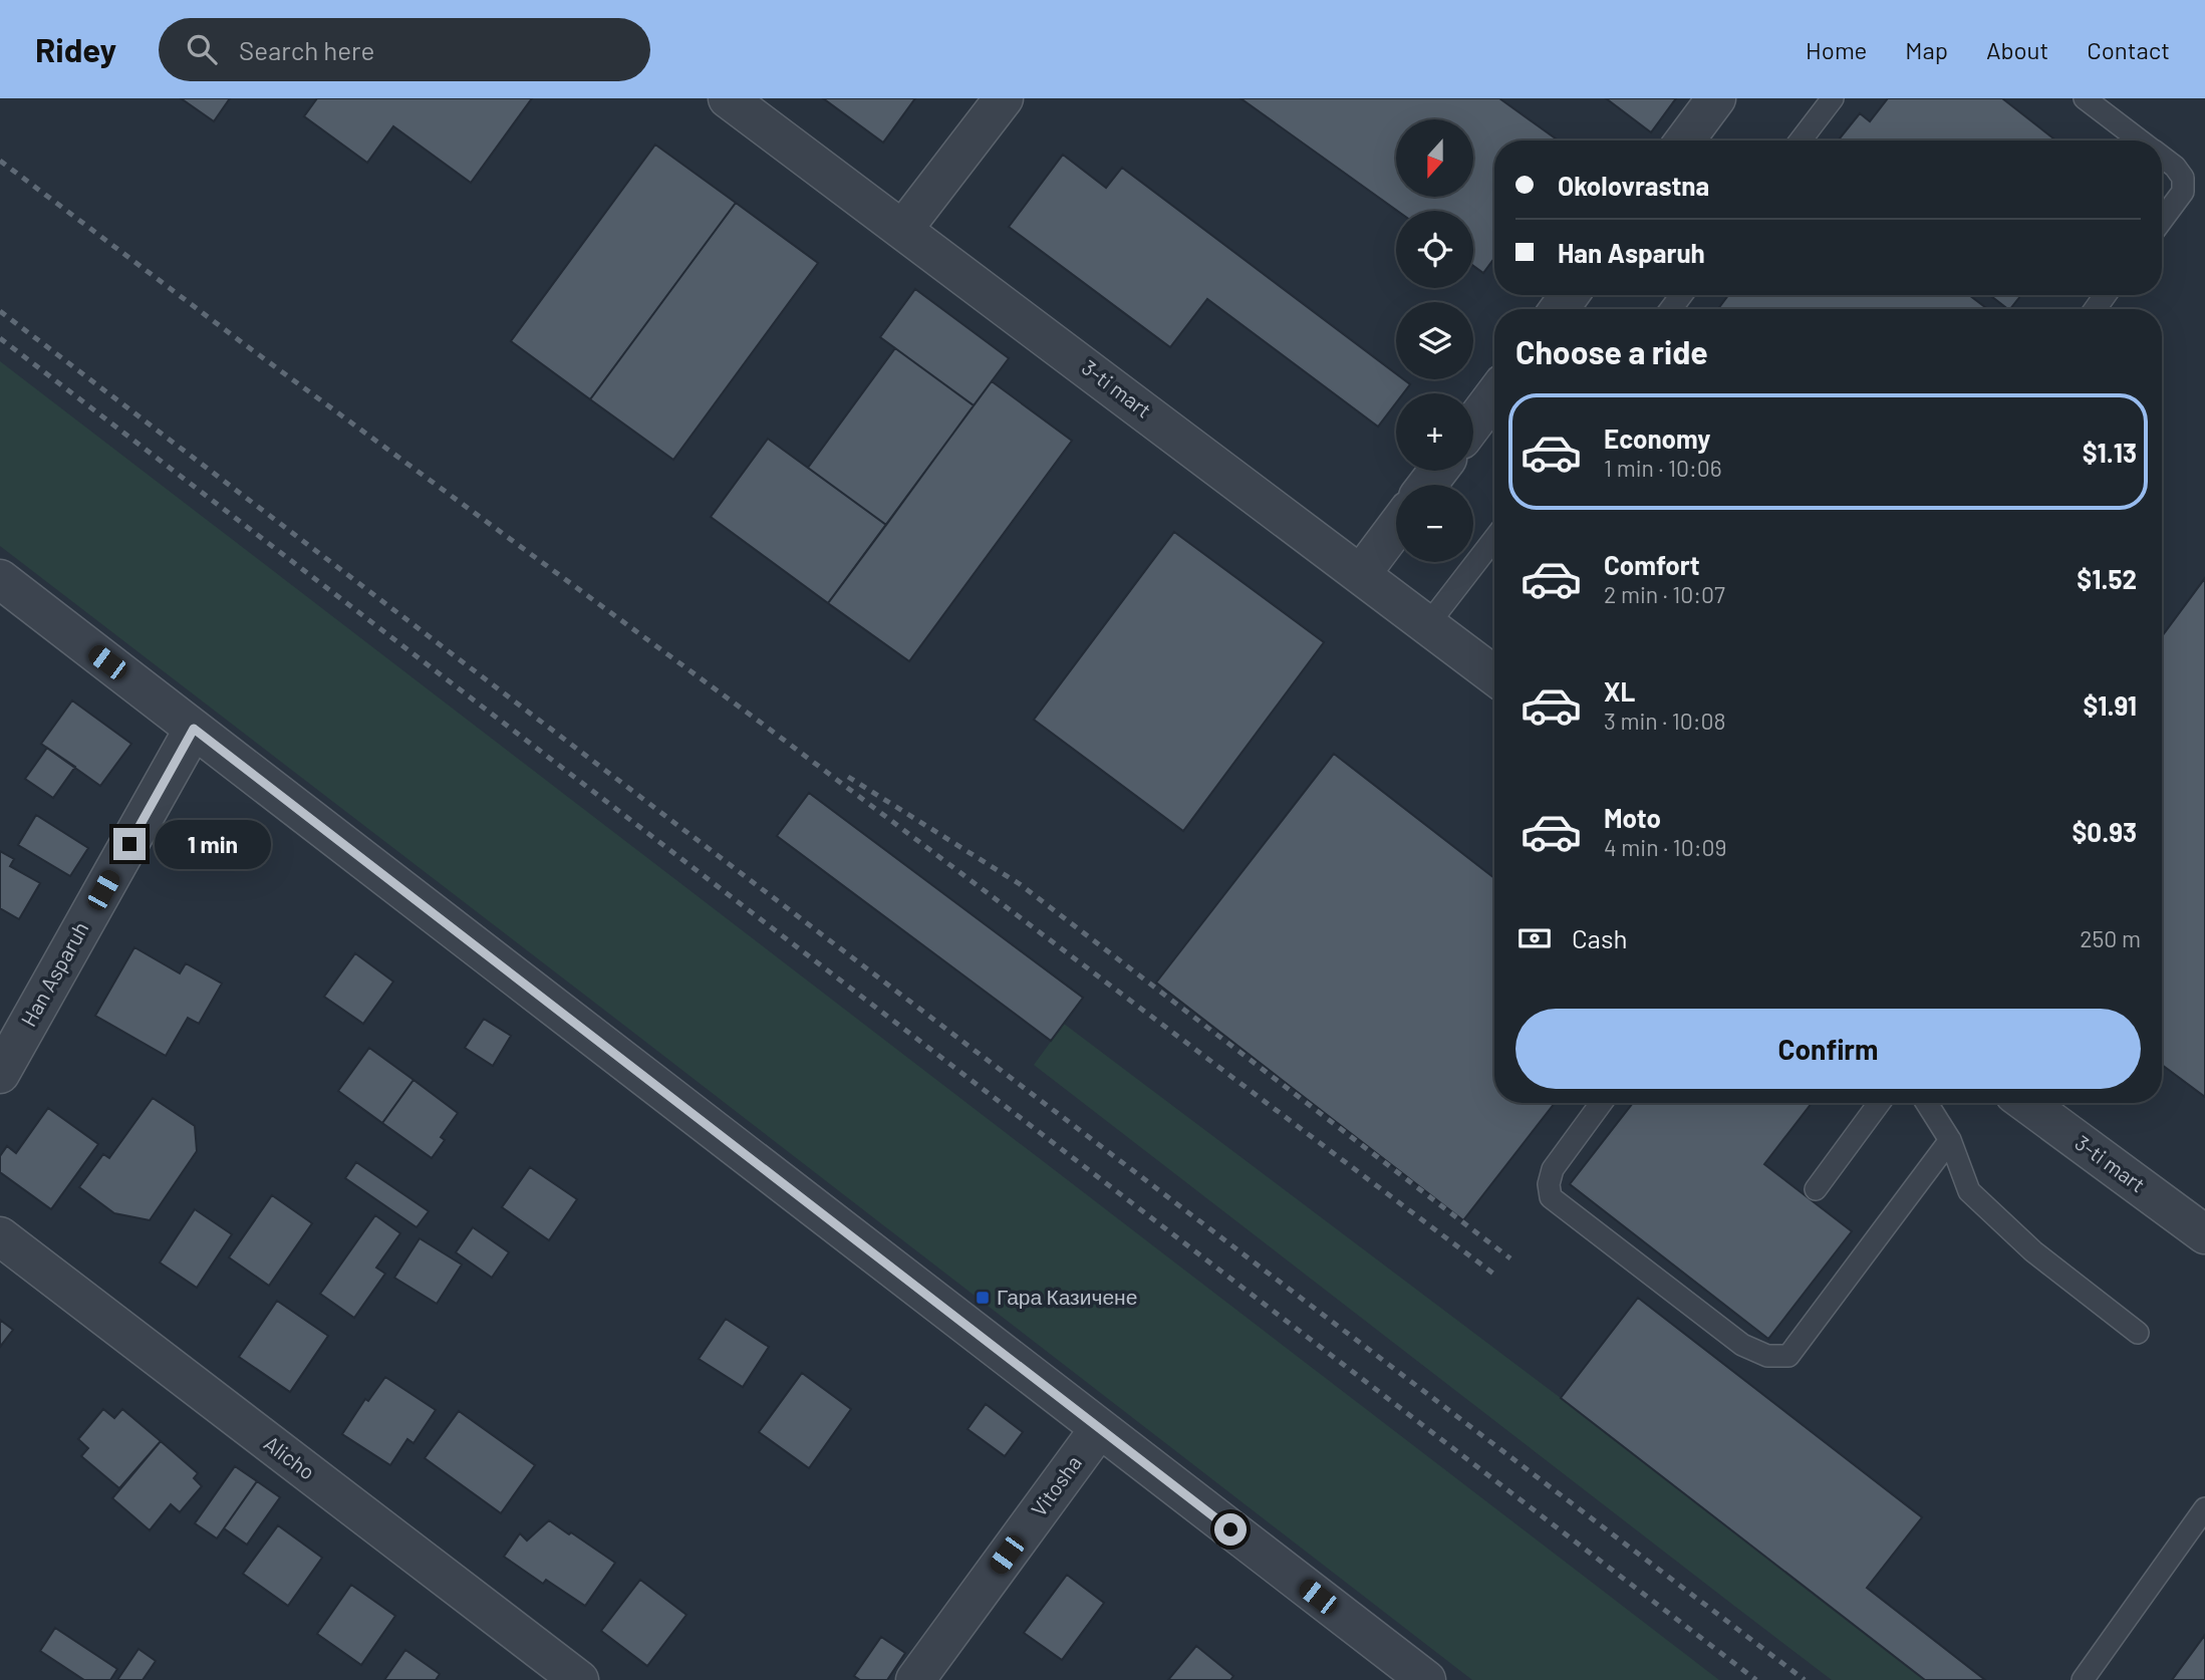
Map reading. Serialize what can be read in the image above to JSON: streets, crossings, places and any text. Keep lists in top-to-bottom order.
{
  "streets": {
    "street": [
      "3-ti mart",
      "Han Asparuh",
      "Alicho",
      "Vitosha"
    ]
  },
  "places": {
    "transit": ["Гара Казичене"]
  },
  "north": "bottom",
  "page": {
    "header": "Ridey",
    "search": "Search here",
    "nav": [
      "Home",
      "Map",
      "About",
      "Contact"
    ],
    "map_buttons": ["+", "−"],
    "banner": ["Okolovrastna", "Han Asparuh"],
    "heading": "Choose a ride",
    "list": [
      {
        "name": "Economy",
        "note": "1 min · 10:06",
        "value": "$1.13"
      },
      {
        "name": "Comfort",
        "note": "2 min · 10:07",
        "value": "$1.52"
      },
      {
        "name": "XL",
        "note": "3 min · 10:08",
        "value": "$1.91"
      },
      {
        "name": "Moto",
        "note": "4 min · 10:09",
        "value": "$0.93"
      }
    ],
    "bubble": "1 min",
    "pay": ["Cash", "250 m"],
    "buttons": "Confirm"
  }
}
